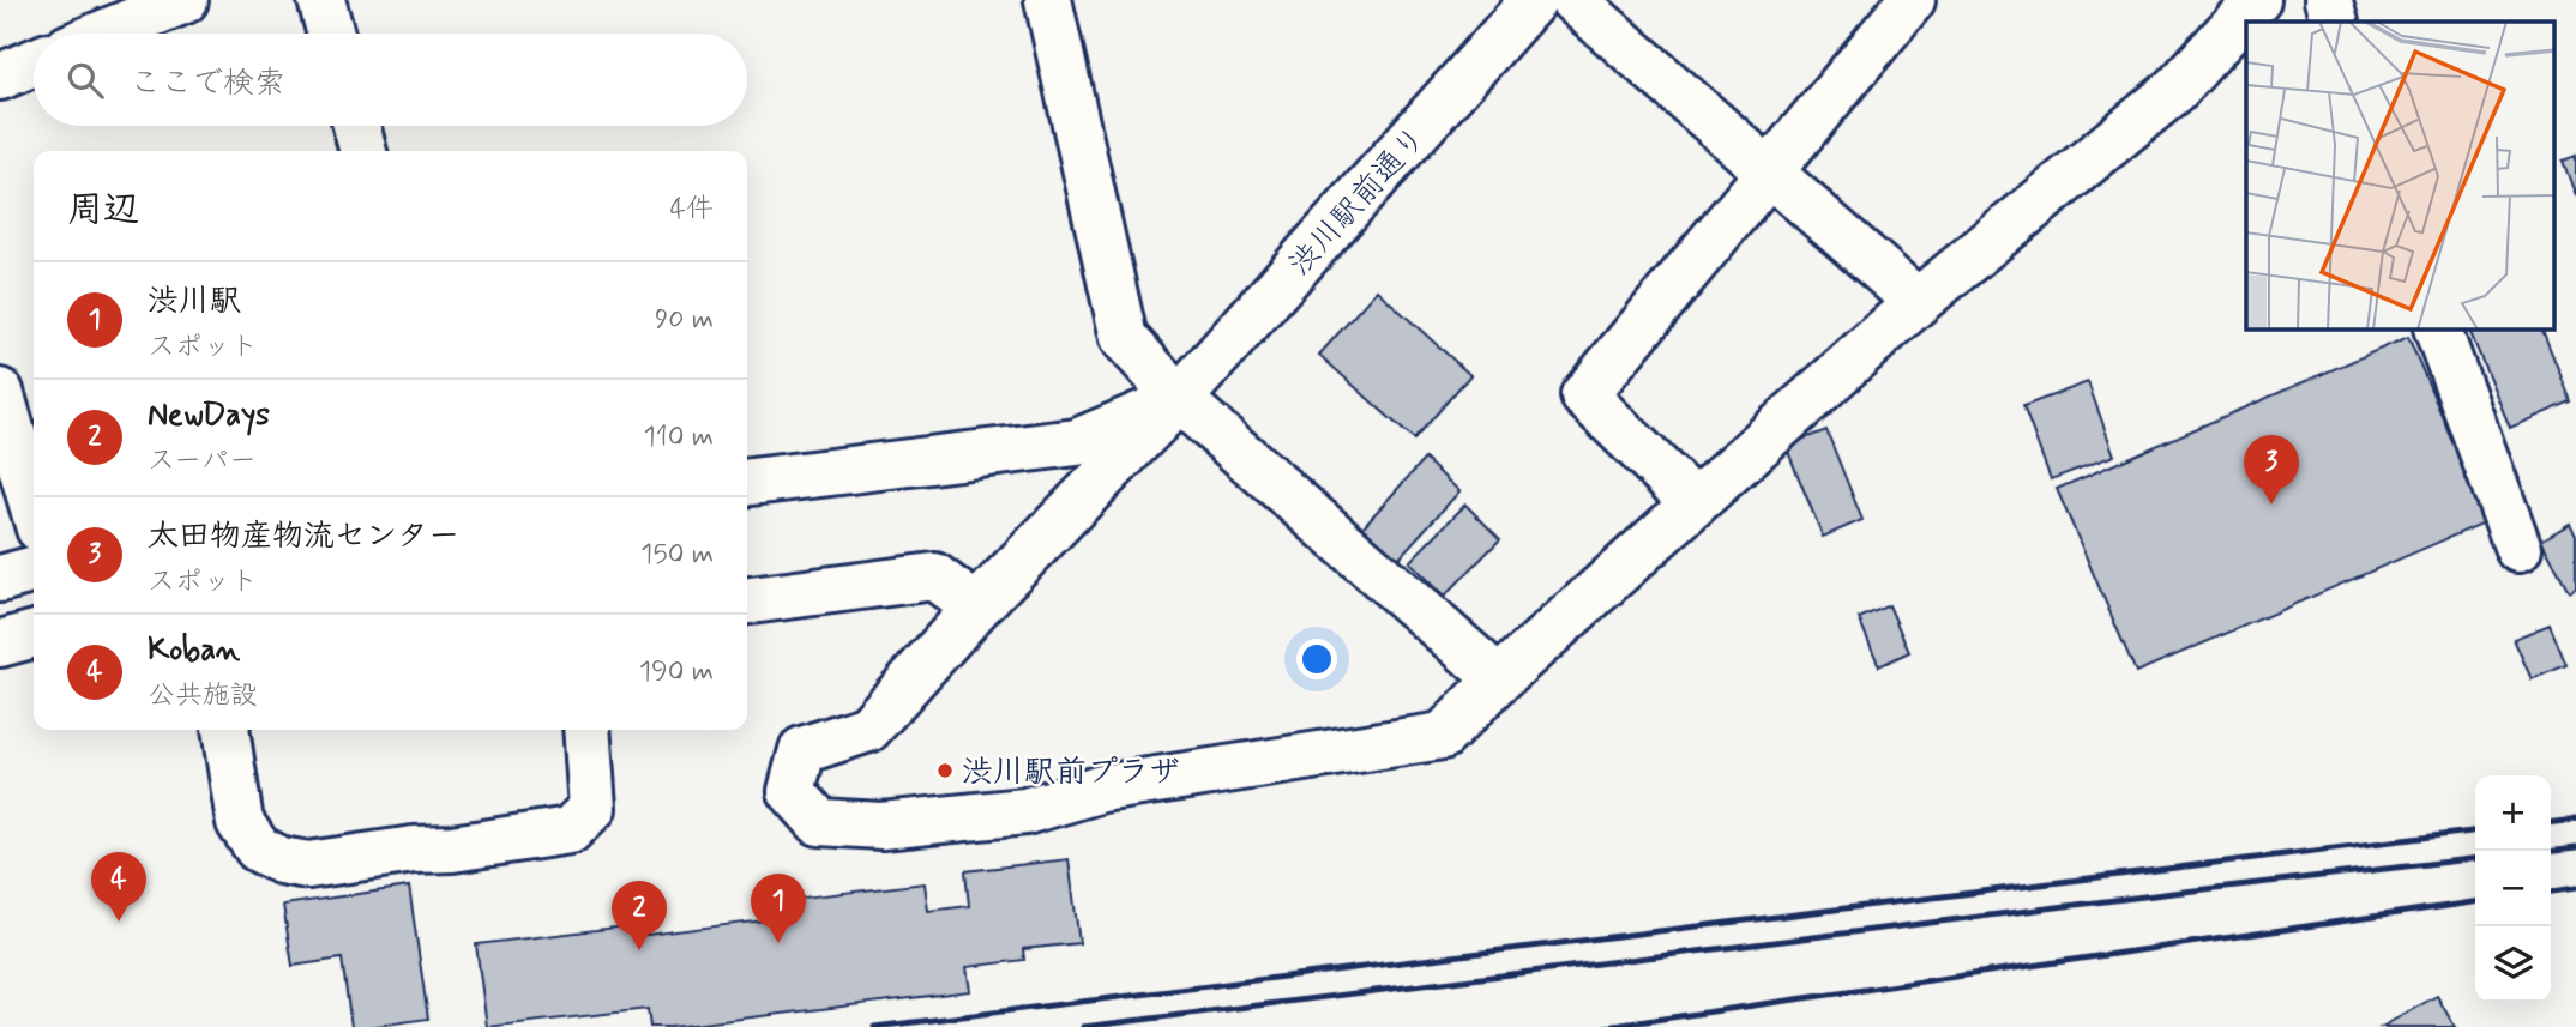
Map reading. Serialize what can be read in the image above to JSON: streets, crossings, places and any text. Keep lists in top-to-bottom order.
{
  "streets": {
    "street": ["渋川駅前通り"]
  },
  "places": ["渋川駅前プラザ"],
  "page": {
    "search": "ここで検索",
    "heading": ["周辺", "4件"],
    "list": [
      {
        "mark": "1",
        "name": "渋川駅",
        "note": "スポット",
        "value": "90 m"
      },
      {
        "mark": "2",
        "name": "NewDays",
        "note": "スーパー",
        "value": "110 m"
      },
      {
        "mark": "3",
        "name": "太田物産物流センター",
        "note": "スポット",
        "value": "150 m"
      },
      {
        "mark": "4",
        "name": "Koban",
        "note": "公共施設",
        "value": "190 m"
      }
    ],
    "pins": [
      "3",
      "4",
      "1",
      "2"
    ],
    "map_buttons": ["+", "−"]
  }
}
